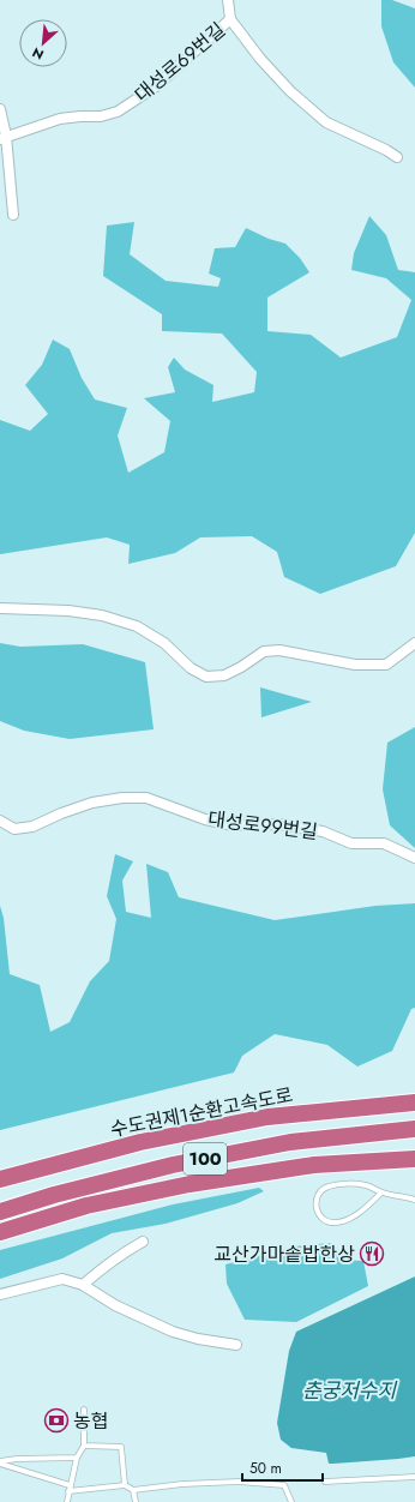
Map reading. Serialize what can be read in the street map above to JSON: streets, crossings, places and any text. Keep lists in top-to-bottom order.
{
  "streets": {
    "highway": ["수도권제1순환고속도로", "100"],
    "street": ["대성로69번길", "대성로99번길"]
  },
  "water": ["춘궁저수지"],
  "places": {
    "restaurant": ["교산가마솥밥한상"],
    "bank": ["농협"]
  },
  "scale_bar": "50 m",
  "north": "bottom left"
}
